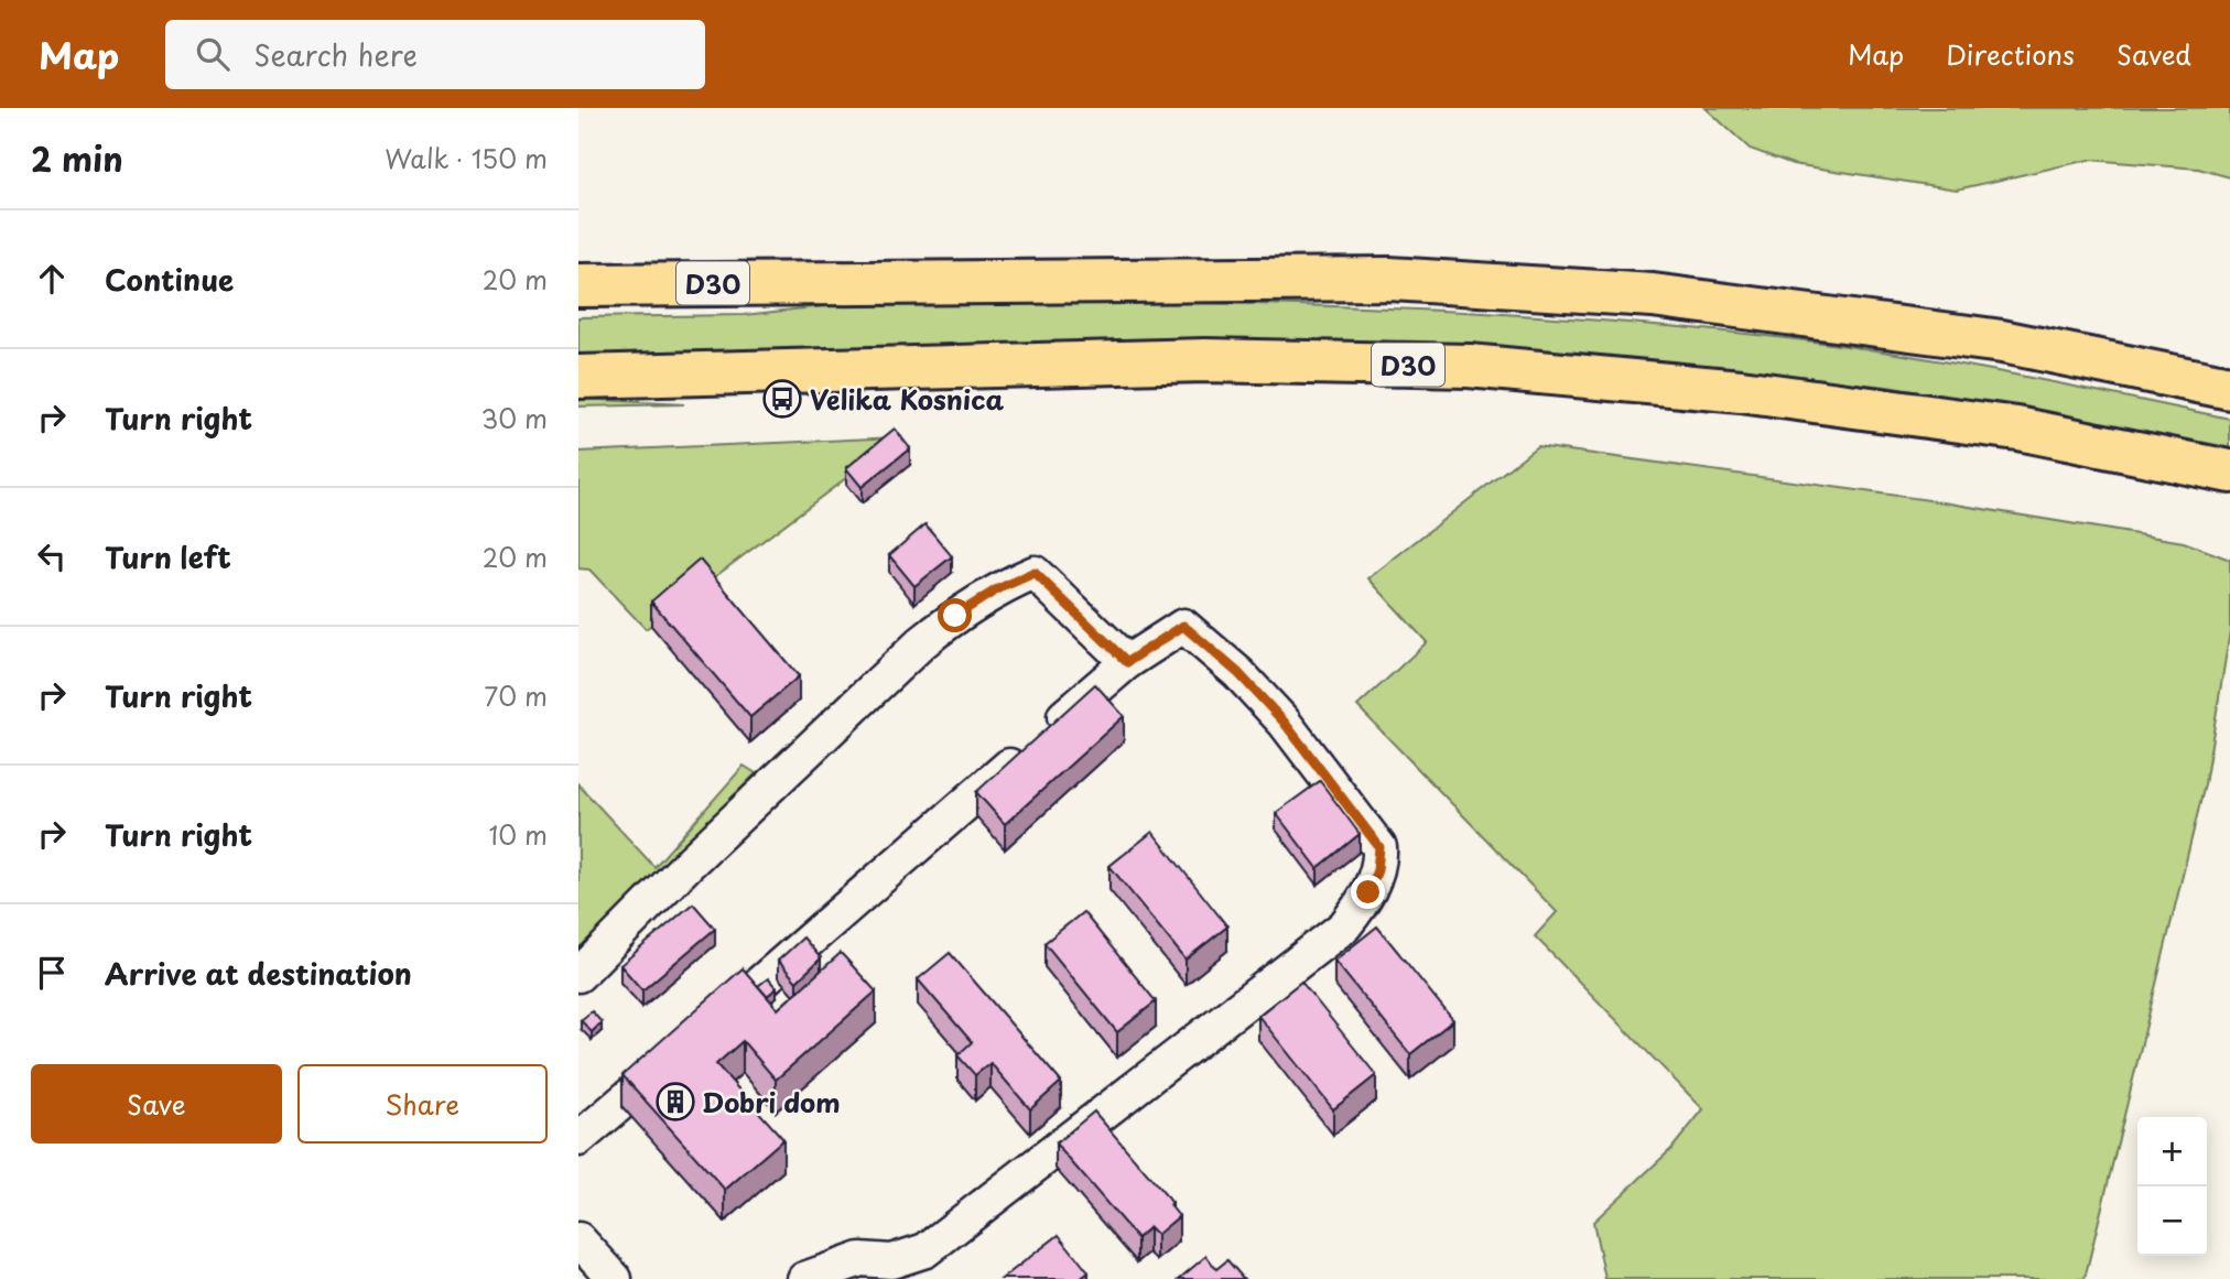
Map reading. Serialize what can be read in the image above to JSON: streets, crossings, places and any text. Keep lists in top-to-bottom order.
{
  "streets": {
    "highway": ["D30"]
  },
  "places": {
    "bus stop": ["Velika Kosnica"],
    "building": ["Dobri dom"]
  },
  "page": {
    "header": "Map",
    "search": "Search here",
    "nav": ["Map", "Directions", "Saved"],
    "heading": ["2 min", "Walk · 150 m"],
    "list": [
      ["Continue", "20 m"],
      ["Turn right", "30 m"],
      ["Turn left", "20 m"],
      ["Turn right", "70 m"],
      ["Turn right", "10 m"],
      "Arrive at destination"
    ],
    "buttons": ["Save", "Share"],
    "map_buttons": ["+", "−"]
  }
}
